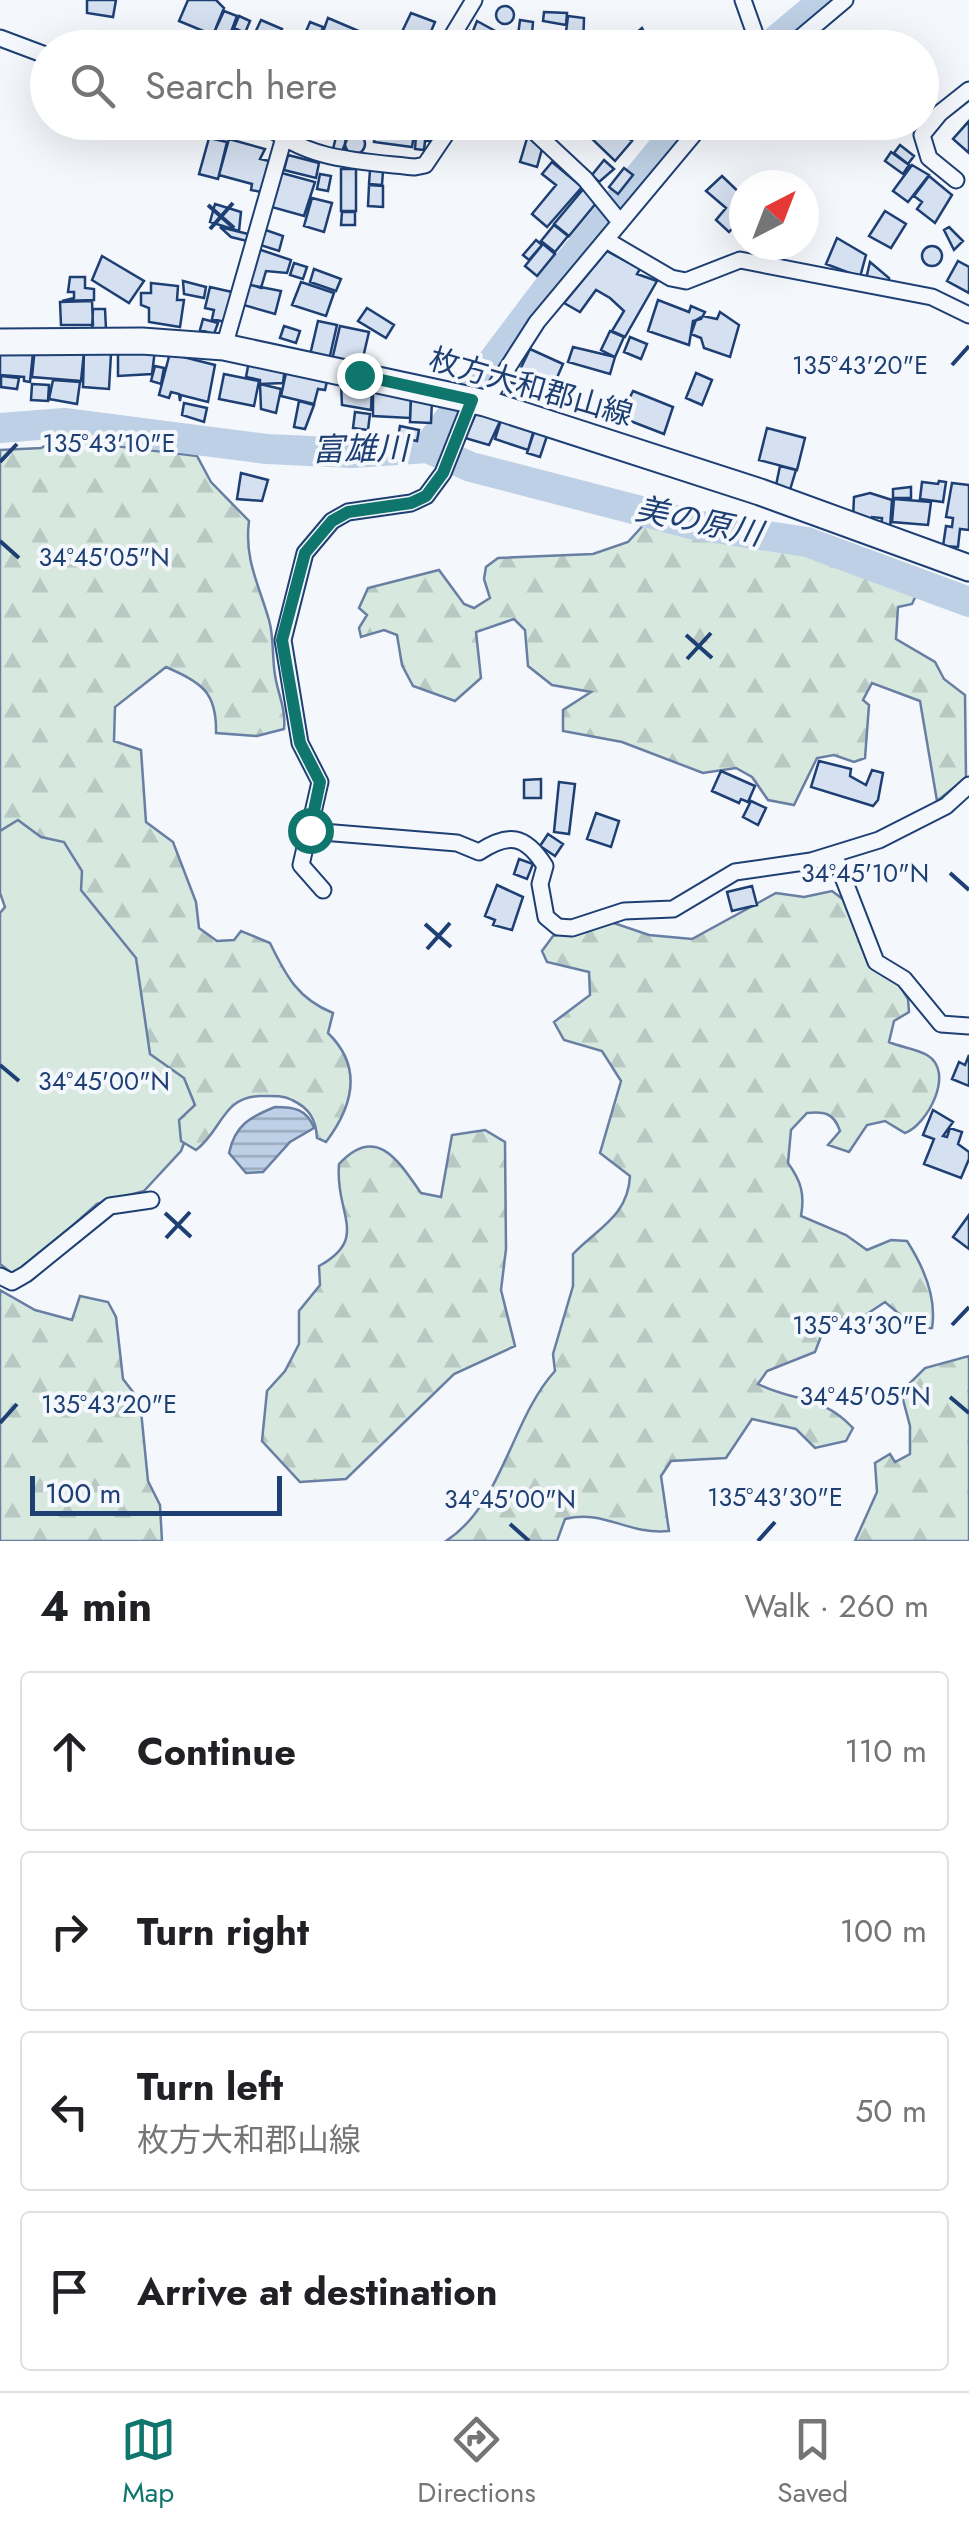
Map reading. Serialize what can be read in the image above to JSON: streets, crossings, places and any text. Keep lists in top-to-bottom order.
{
  "streets": {
    "main road": ["枚方大和郡山線"]
  },
  "water": ["富雄川", "美の原川"],
  "scale_bar": "100 m",
  "north": "top right",
  "page": {
    "search": "Search here",
    "scale": "100 m",
    "heading": ["4 min", "Walk · 260 m"],
    "list": [
      ["Continue", "110 m"],
      ["Turn right", "100 m"],
      ["Turn left", "枚方大和郡山線", "50 m"],
      "Arrive at destination"
    ],
    "nav": ["Map", "Directions", "Saved"]
  },
  "coordinates": [
    "135°43'20\"E",
    "135°43'10\"E",
    "34°45'05\"N",
    "34°45'10\"N",
    "34°45'00\"N",
    "135°43'30\"E"
  ]
}
